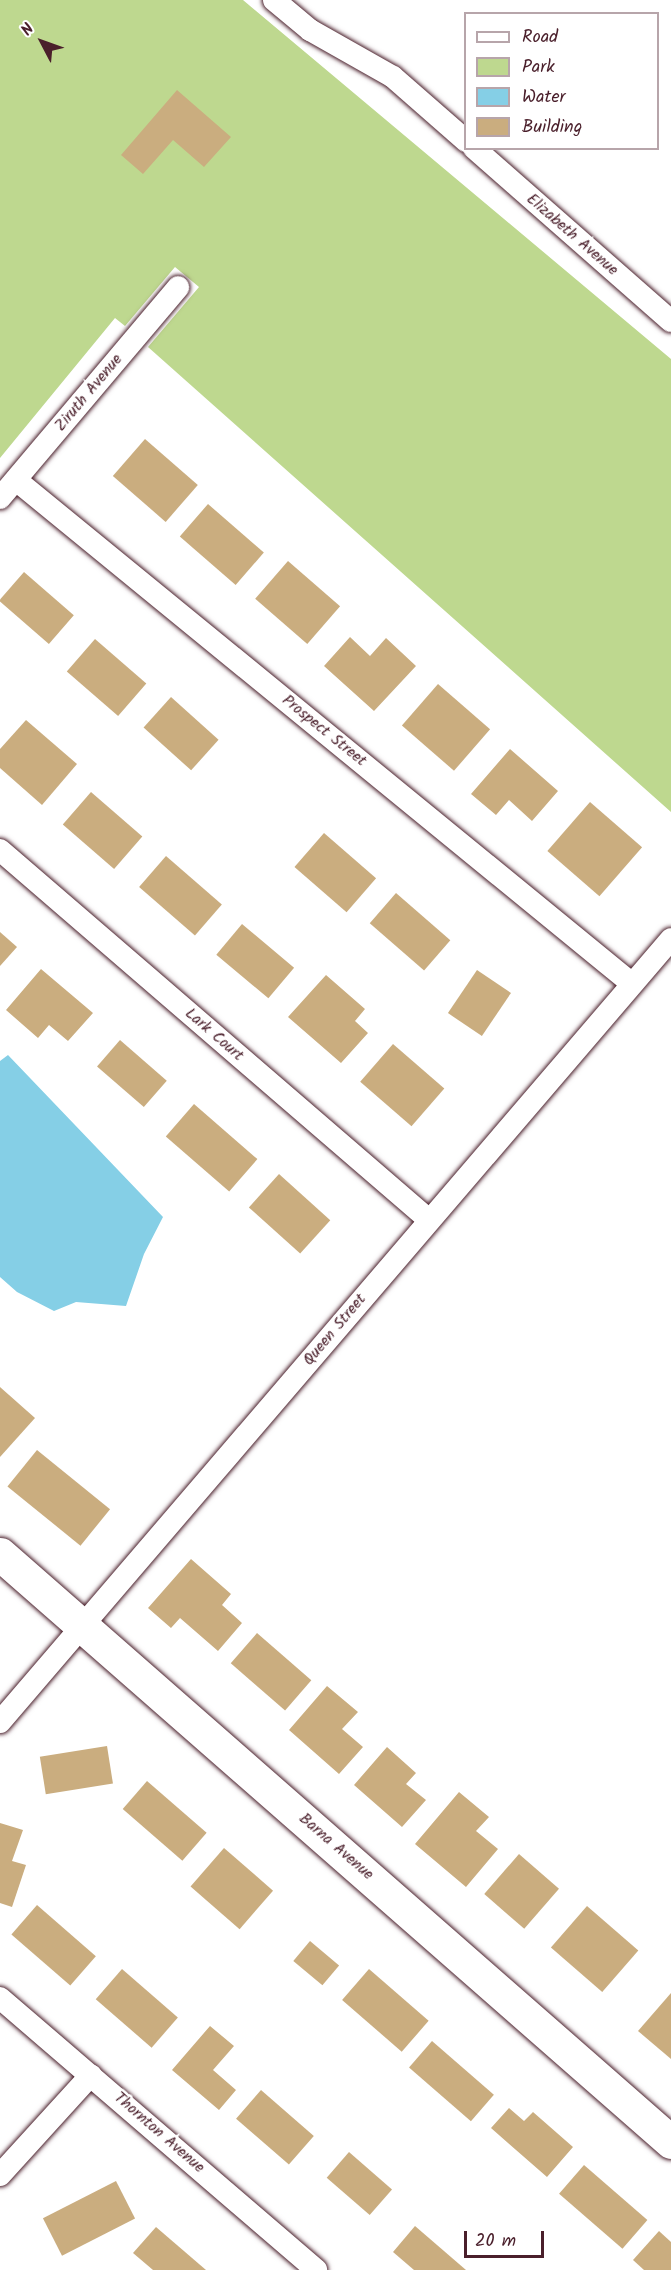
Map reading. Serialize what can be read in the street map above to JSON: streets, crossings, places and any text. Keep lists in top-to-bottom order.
{
  "streets": {
    "street": [
      "Elizabeth Avenue",
      "Ziruth Avenue",
      "Prospect Street",
      "Lark Court",
      "Queen Street",
      "Barna Avenue",
      "Thornton Avenue"
    ]
  },
  "crossings": [
    ["Ziruth Avenue", "Prospect Street"],
    ["Prospect Street", "Queen Street"],
    ["Lark Court", "Queen Street"],
    ["Queen Street", "Barna Avenue"]
  ],
  "legend": [
    "Road",
    "Park",
    "Water",
    "Building"
  ],
  "scale_bar": "20 m",
  "north": "top left"
}
